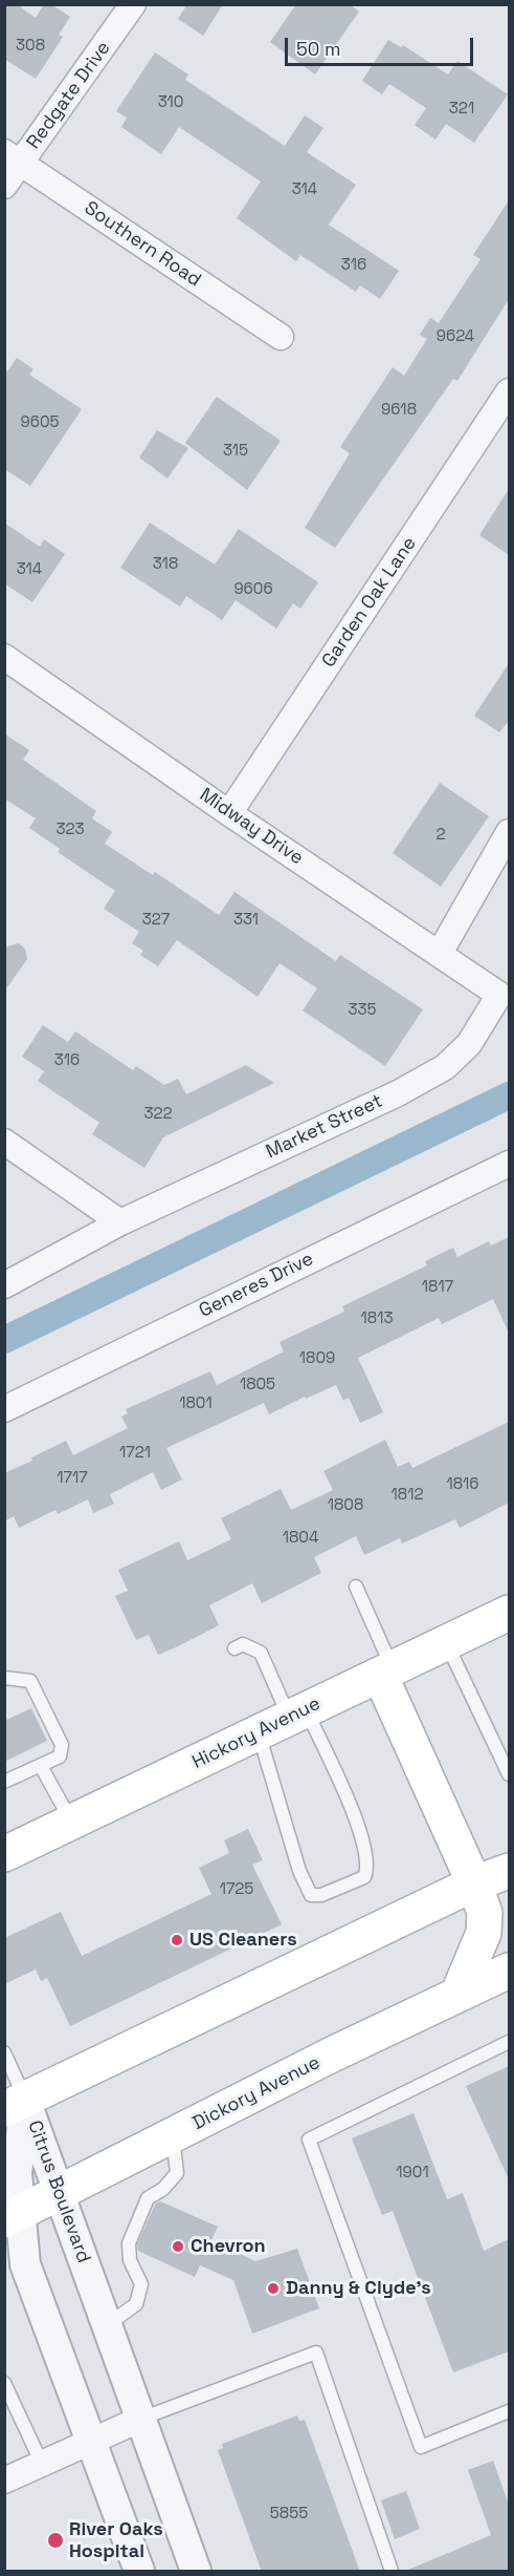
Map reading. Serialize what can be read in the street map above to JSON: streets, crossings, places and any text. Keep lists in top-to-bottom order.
{
  "streets": {
    "main road": ["Hickory Avenue", "Dickory Avenue"],
    "street": [
      "Redgate Drive",
      "Southern Road",
      "Garden Oak Lane",
      "Midway Drive",
      "Market Street",
      "Generes Drive",
      "Citrus Boulevard"
    ]
  },
  "crossings": [
    ["Redgate Drive", "Southern Road"],
    ["Garden Oak Lane", "Midway Drive"],
    ["Midway Drive", "Market Street"],
    ["Dickory Avenue", "Citrus Boulevard"]
  ],
  "places": [
    "US Cleaners",
    "Chevron",
    "Danny & Clyde's",
    "River Oaks Hospital"
  ],
  "house_numbers": [
    "308",
    "310",
    "321",
    "314",
    "316",
    "9624",
    "9618",
    "9605",
    "315",
    "318",
    "314",
    "9606",
    "323",
    "2",
    "327",
    "331",
    "335",
    "316",
    "322",
    "1817",
    "1813",
    "1809",
    "1805",
    "1801",
    "1721",
    "1717",
    "1816",
    "1812",
    "1808",
    "1804",
    "1725",
    "1901",
    "5855"
  ],
  "scale_bar": "50 m"
}
